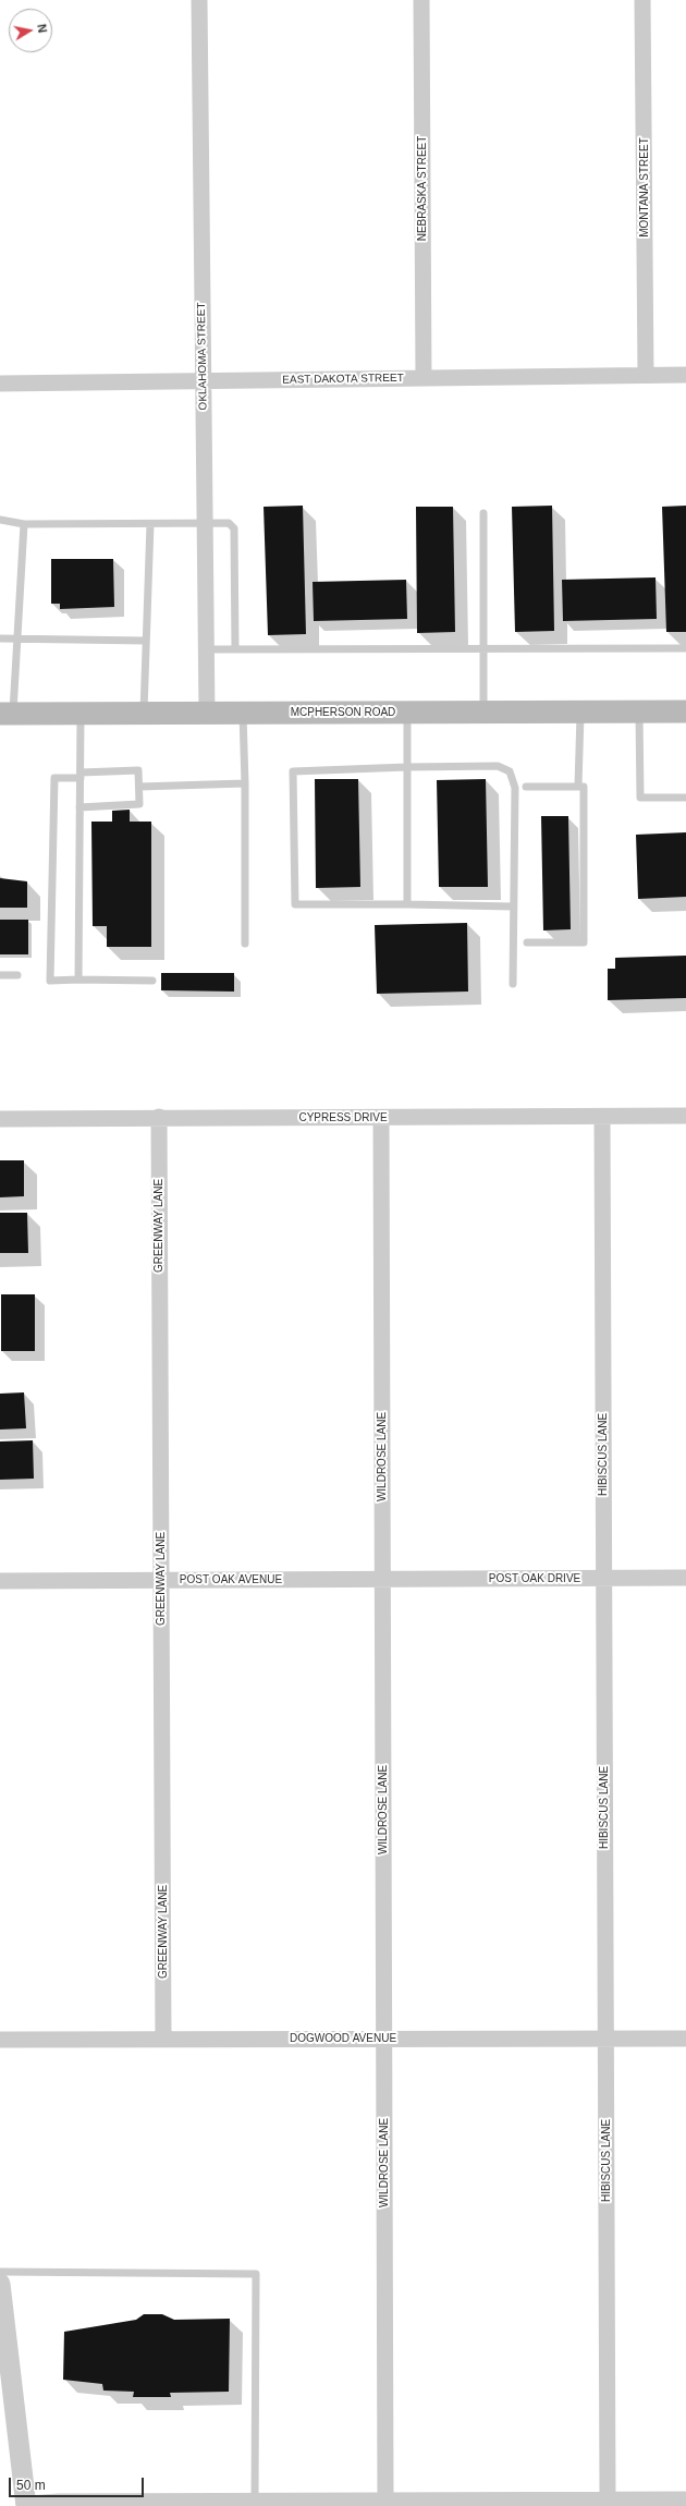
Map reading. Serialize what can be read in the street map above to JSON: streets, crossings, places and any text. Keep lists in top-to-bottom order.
{
  "streets": {
    "main road": ["MCPHERSON ROAD"],
    "street": [
      "MONTANA STREET",
      "NEBRASKA STREET",
      "OKLAHOMA STREET",
      "EAST DAKOTA STREET",
      "CYPRESS DRIVE",
      "GREENWAY LANE",
      "HIBISCUS LANE",
      "WILDROSE LANE",
      "POST OAK DRIVE",
      "POST OAK AVENUE",
      "DOGWOOD AVENUE"
    ]
  },
  "crossings": [
    ["MONTANA STREET", "EAST DAKOTA STREET"],
    ["NEBRASKA STREET", "EAST DAKOTA STREET"],
    ["OKLAHOMA STREET", "EAST DAKOTA STREET"],
    ["OKLAHOMA STREET", "MCPHERSON ROAD"],
    ["CYPRESS DRIVE", "GREENWAY LANE"],
    ["CYPRESS DRIVE", "HIBISCUS LANE"],
    ["CYPRESS DRIVE", "WILDROSE LANE"],
    ["GREENWAY LANE", "POST OAK AVENUE"],
    ["GREENWAY LANE", "DOGWOOD AVENUE"],
    ["HIBISCUS LANE", "POST OAK DRIVE"],
    ["HIBISCUS LANE", "DOGWOOD AVENUE"],
    ["WILDROSE LANE", "POST OAK DRIVE"],
    ["WILDROSE LANE", "POST OAK AVENUE"],
    ["WILDROSE LANE", "DOGWOOD AVENUE"],
    ["POST OAK DRIVE", "POST OAK AVENUE"]
  ],
  "scale_bar": "50 m",
  "north": "right"
}
